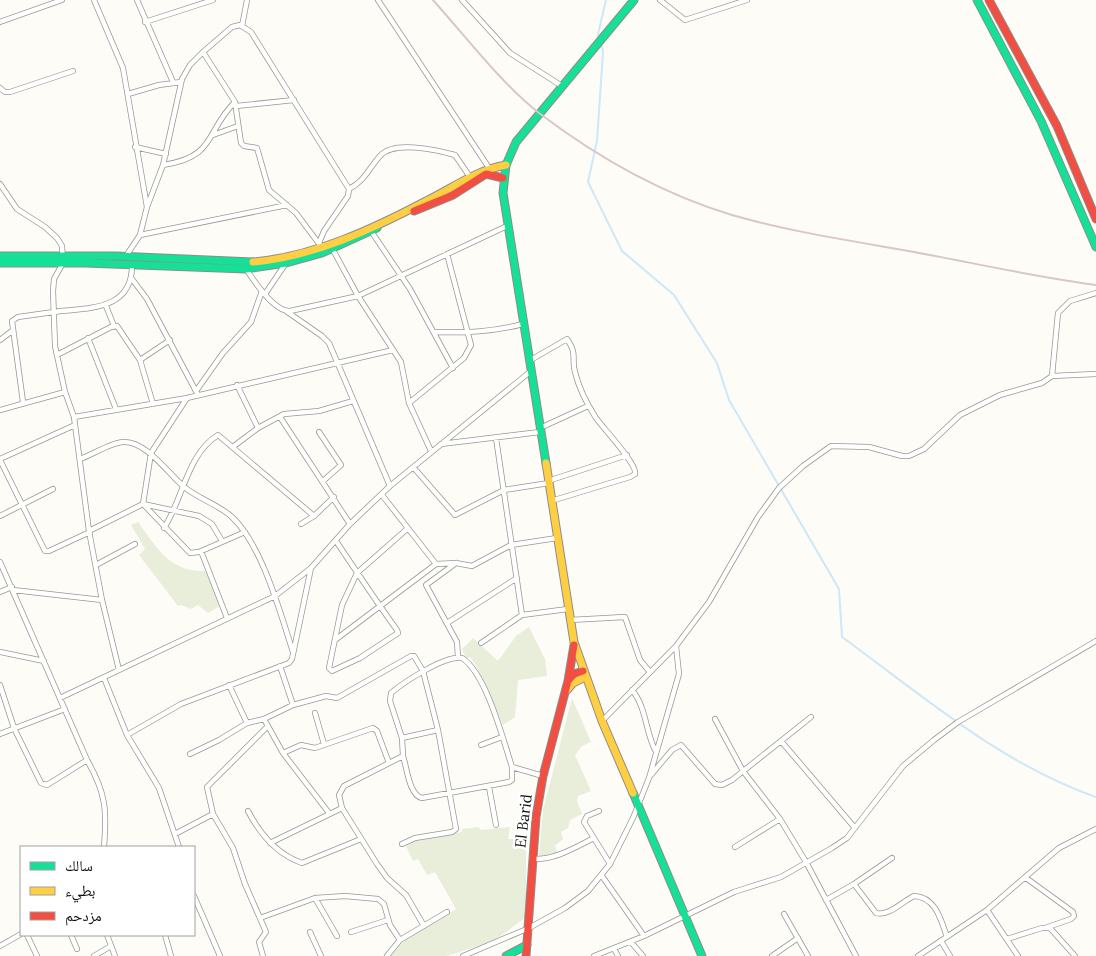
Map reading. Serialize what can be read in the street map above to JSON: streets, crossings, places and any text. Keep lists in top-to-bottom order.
{
  "streets": {
    "main road": ["El Barid"]
  },
  "legend": ["سالك", "بطيء", "مزدحم"]
}
